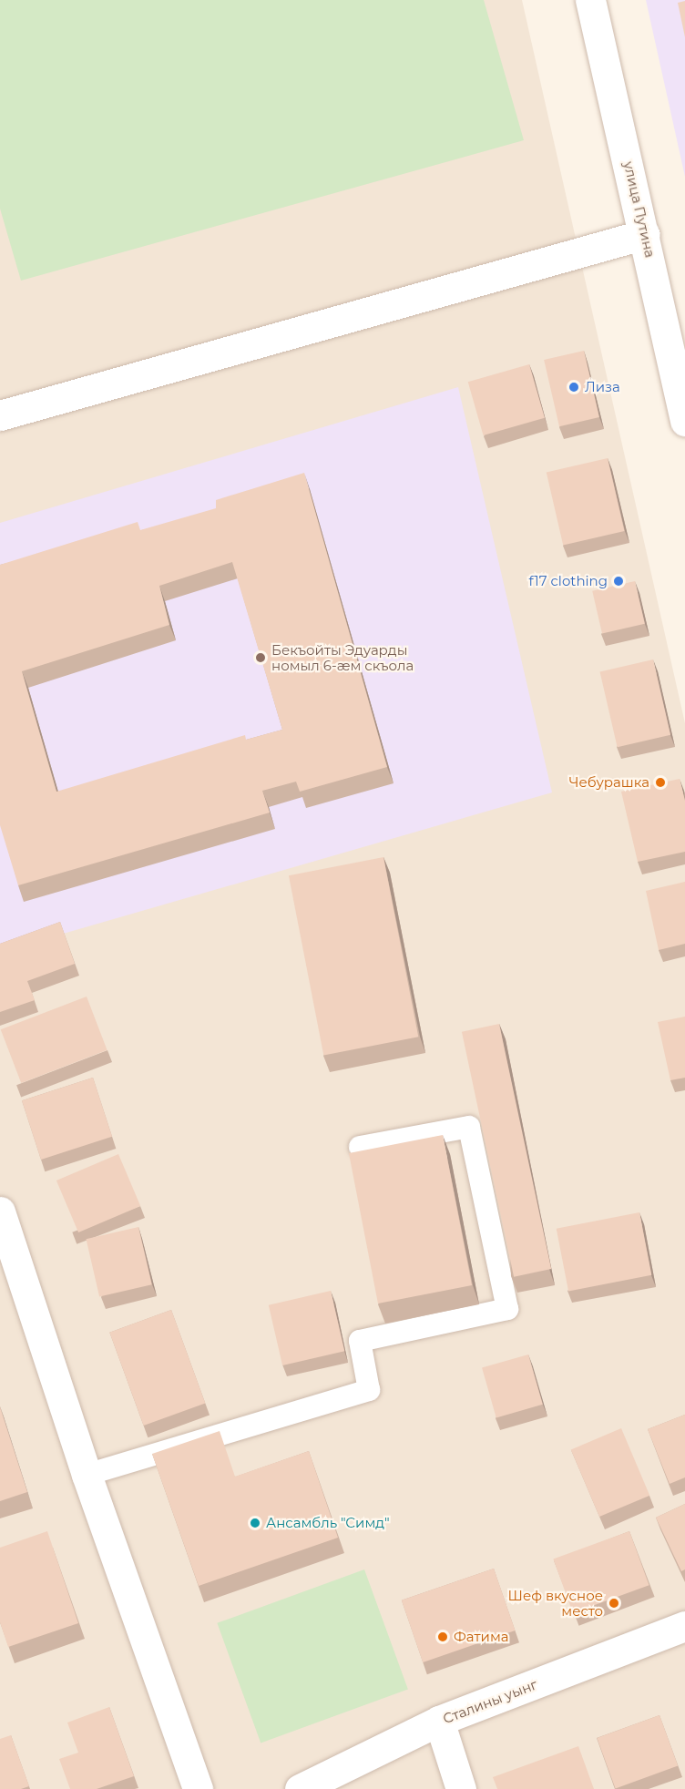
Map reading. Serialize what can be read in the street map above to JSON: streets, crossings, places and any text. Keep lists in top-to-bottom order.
{
  "streets": {
    "street": ["улица Путина", "Сталины уынг"]
  },
  "places": [
    "Лиза",
    "f17 clothing",
    "Бекъойты Эдуарды номыл 6-æм скъола",
    "Чебурашка",
    "Ансамбль \"Симд\"",
    "Шеф вкусное место",
    "Фатима"
  ]
}
